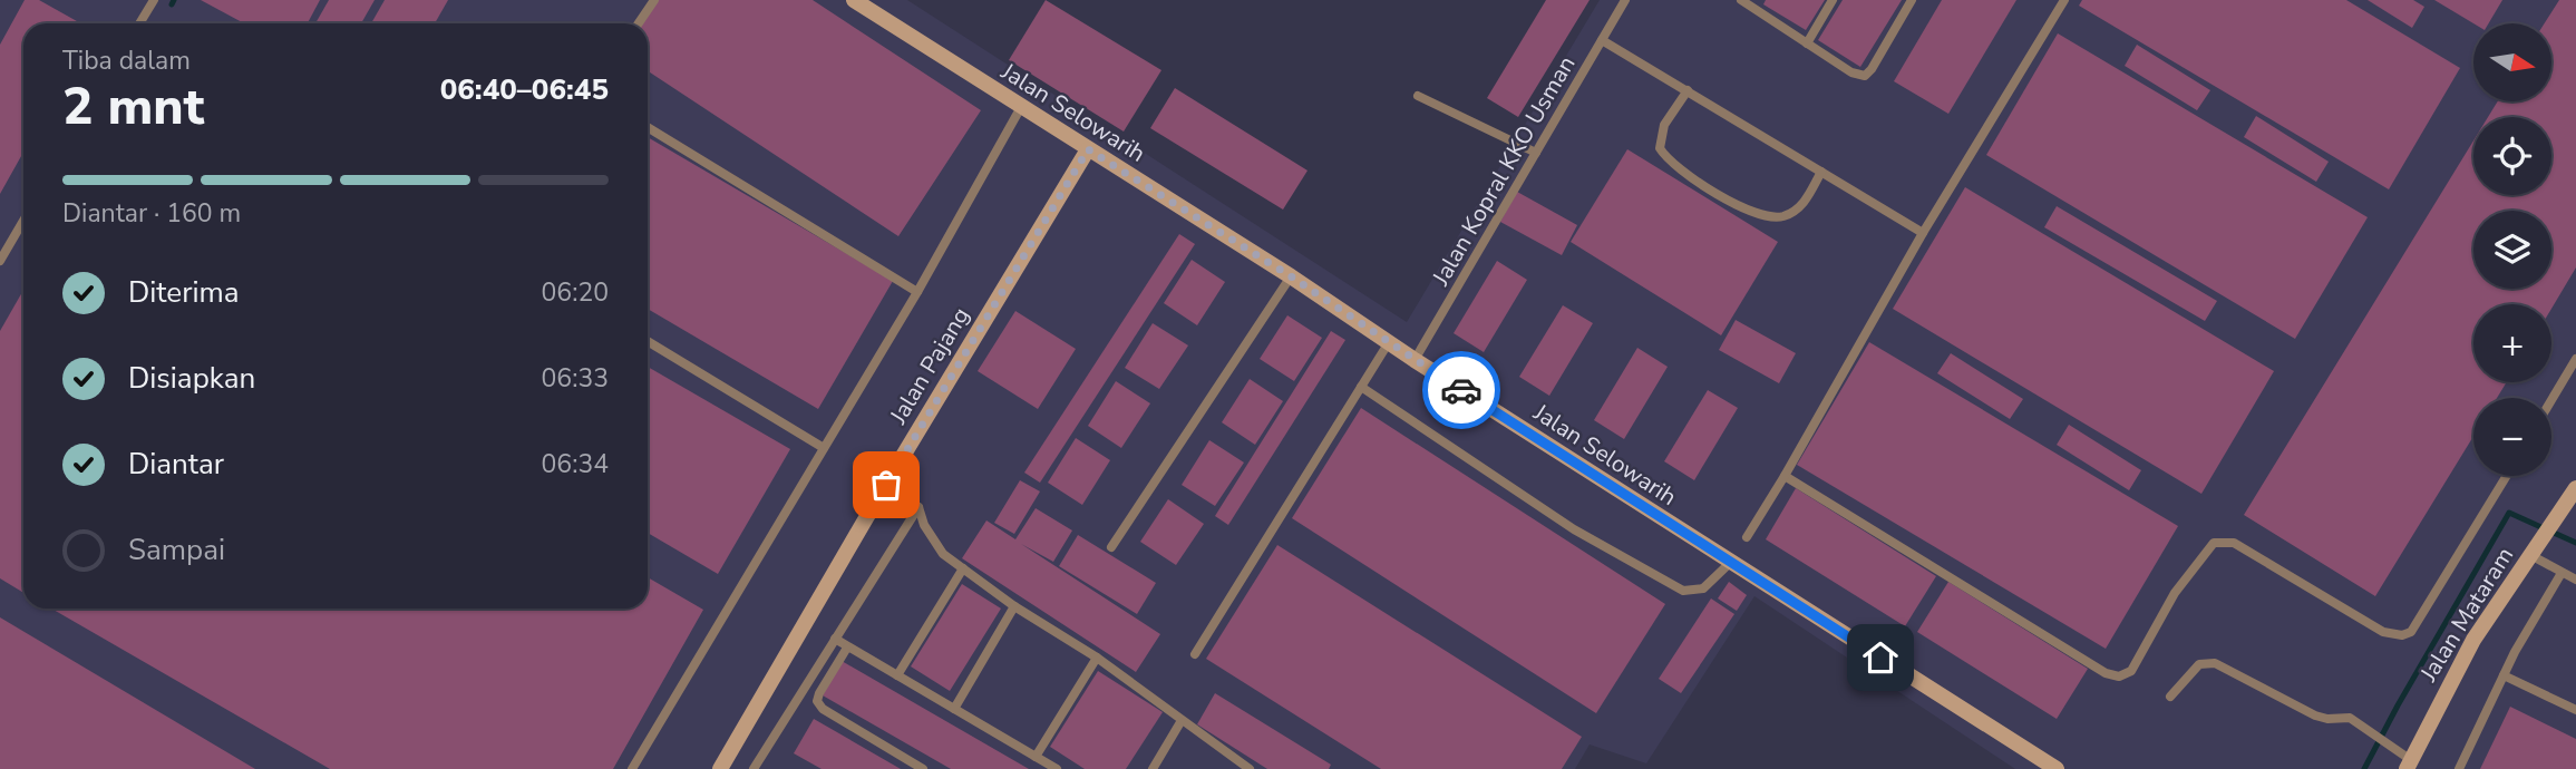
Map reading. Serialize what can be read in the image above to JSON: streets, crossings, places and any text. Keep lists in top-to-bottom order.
{
  "streets": {
    "main road": ["Jalan Selowarih", "Jalan Pajang", "Jalan Mataram"],
    "lane": ["Jalan Kopral KKO Usman"]
  },
  "crossings": [
    ["Jalan Selowarih", "Jalan Kopral KKO Usman"],
    ["Jalan Selowarih", "Jalan Pajang"]
  ],
  "north": "right",
  "page": {
    "map_buttons": ["+", "−"],
    "heading": ["2 mnt", "Tiba dalam", "06:40–06:45"],
    "bar": "Diantar · 160 m",
    "list": [
      ["Diterima", "06:20"],
      ["Disiapkan", "06:33"],
      ["Diantar", "06:34"],
      "Sampai"
    ]
  }
}
